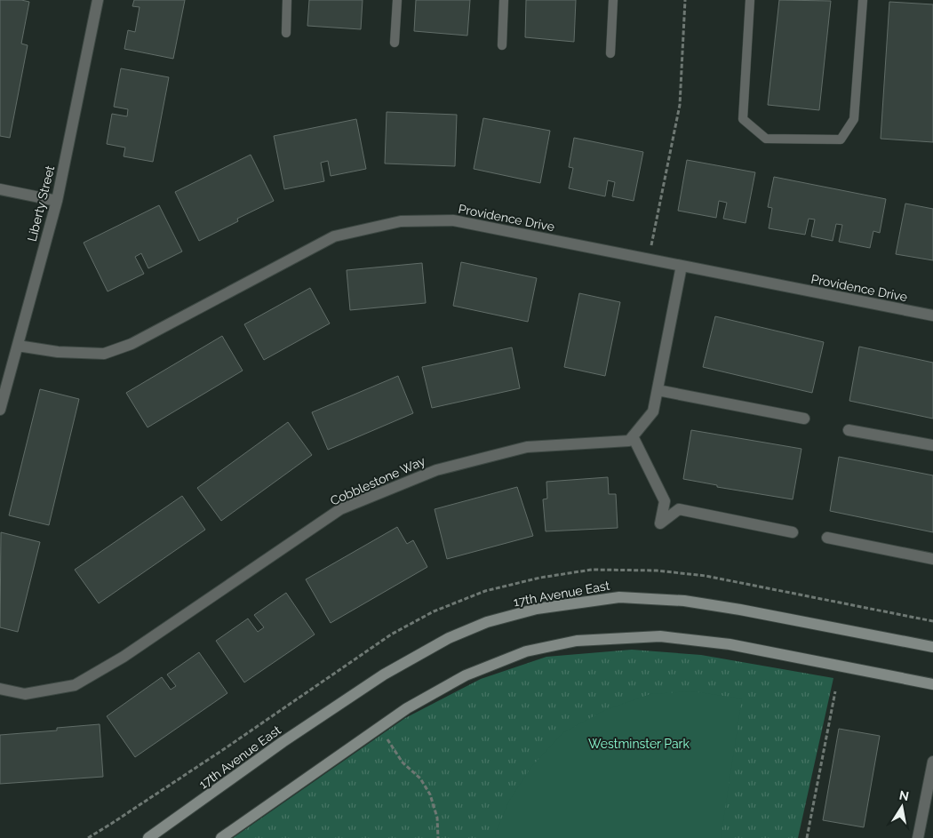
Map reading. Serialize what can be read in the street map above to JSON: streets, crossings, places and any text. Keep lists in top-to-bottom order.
{
  "streets": {
    "street": [
      "Liberty Street",
      "Providence Drive",
      "Cobblestone Way",
      "17th Avenue East"
    ]
  },
  "crossings": [
    ["Liberty Street", "Providence Drive"]
  ],
  "parks": ["Westminster Park"],
  "north": "top"
}
